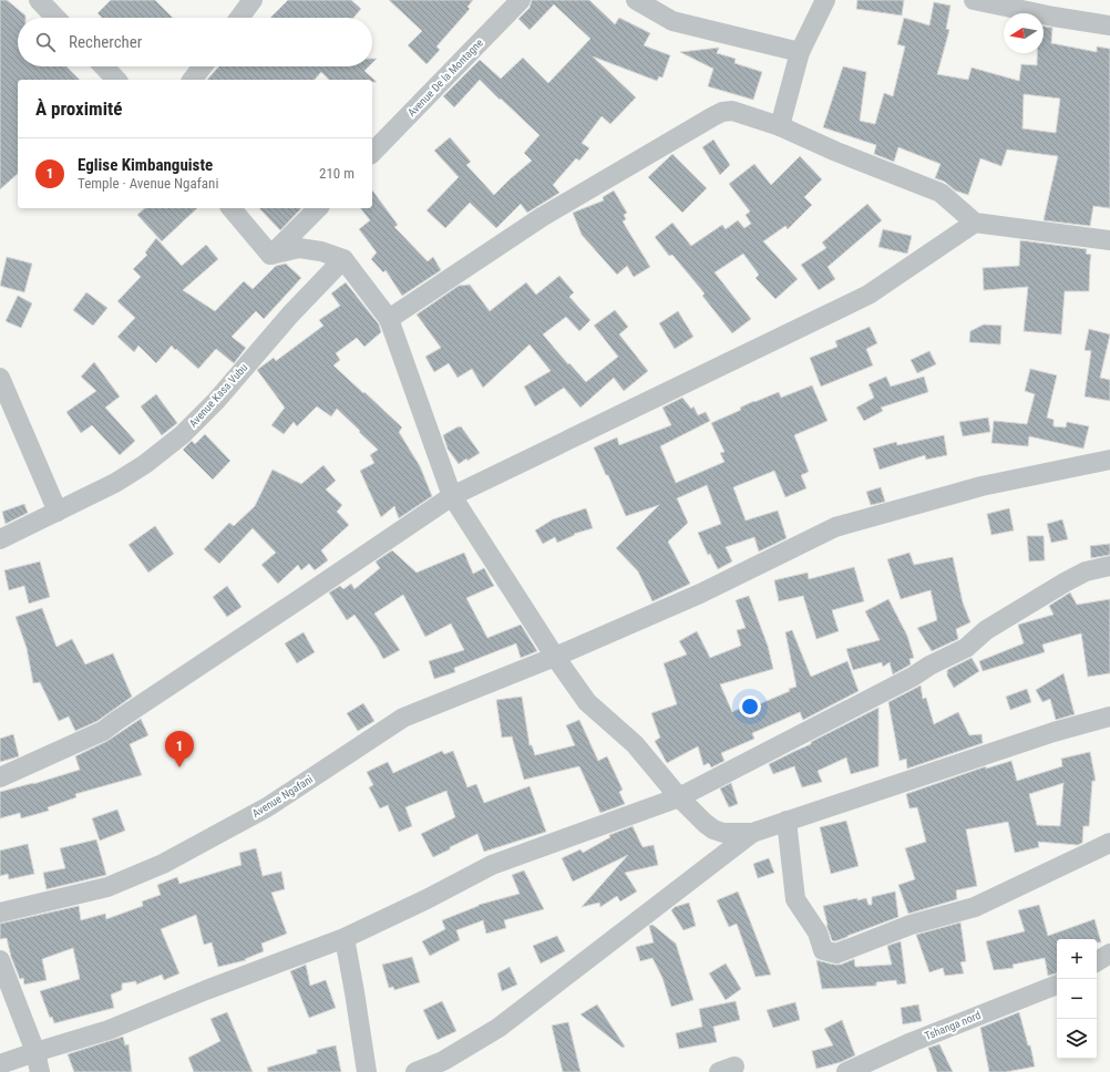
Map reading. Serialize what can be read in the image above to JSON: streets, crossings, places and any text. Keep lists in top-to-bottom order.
{
  "streets": {
    "street": [
      "Avenue De la Montagne",
      "Avenue Kasa Vubu",
      "Avenue Ngafani",
      "Tshanga nord"
    ]
  },
  "north": "left",
  "page": {
    "search": "Rechercher",
    "heading": "À proximité",
    "list": [
      {
        "mark": "1",
        "name": "Eglise Kimbanguiste",
        "note": "Temple · Avenue Ngafani",
        "value": "210 m"
      }
    ],
    "pins": "1",
    "map_buttons": ["+", "−"]
  }
}
